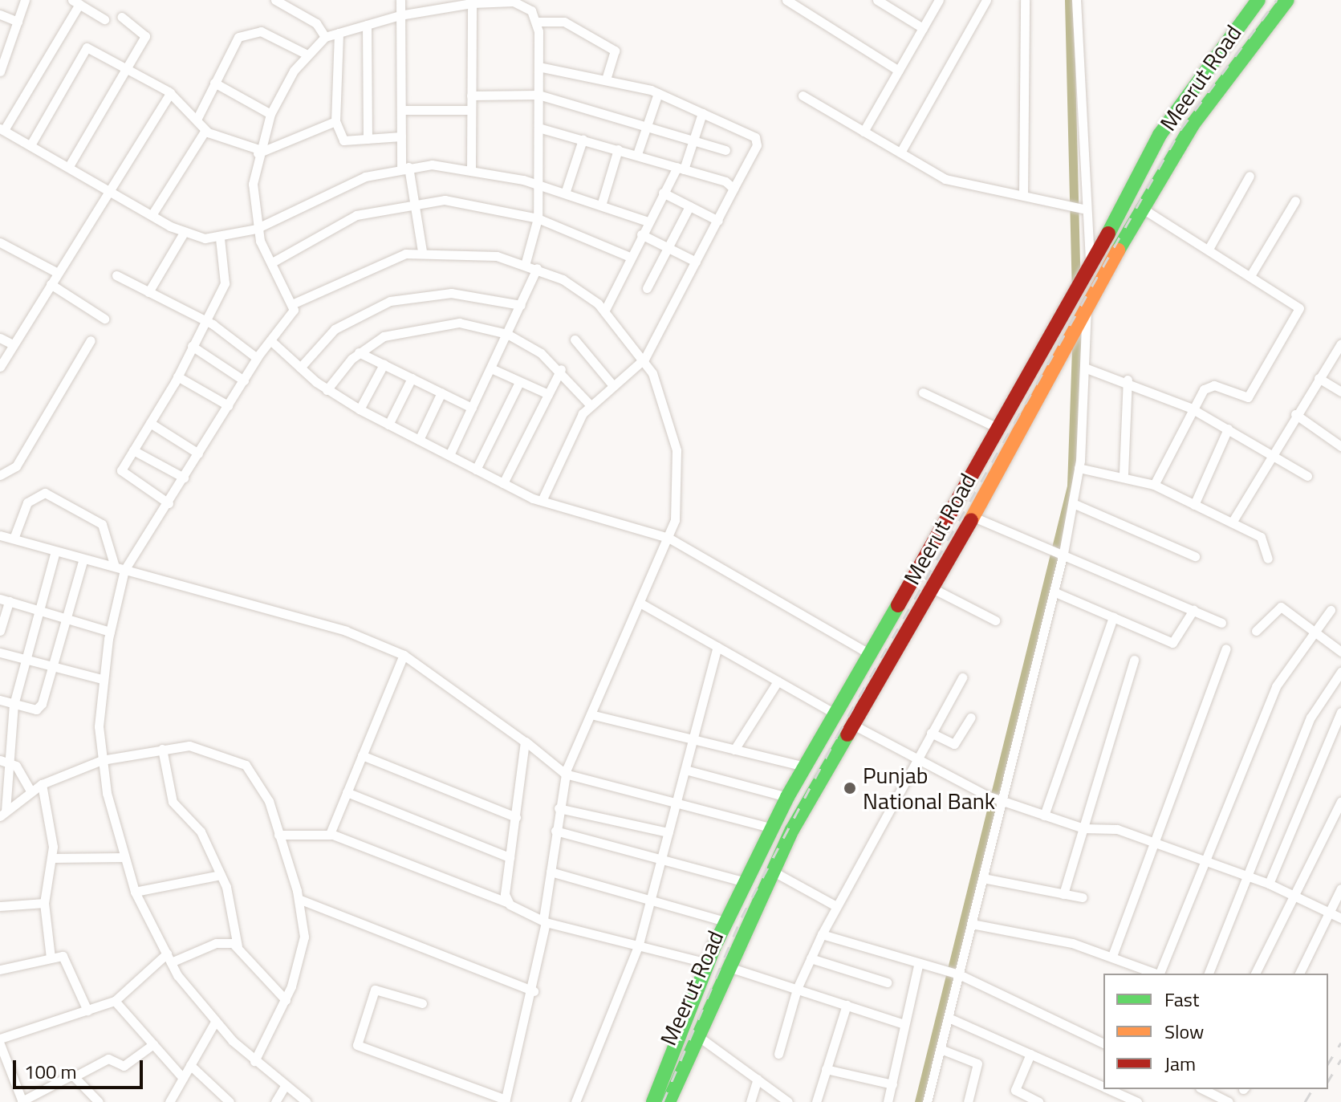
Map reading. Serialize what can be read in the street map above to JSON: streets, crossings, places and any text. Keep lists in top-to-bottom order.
{
  "streets": {
    "highway": ["Meerut Road"]
  },
  "places": ["Punjab National Bank"],
  "legend": ["Fast", "Slow", "Jam"],
  "scale_bar": "100 m"
}
